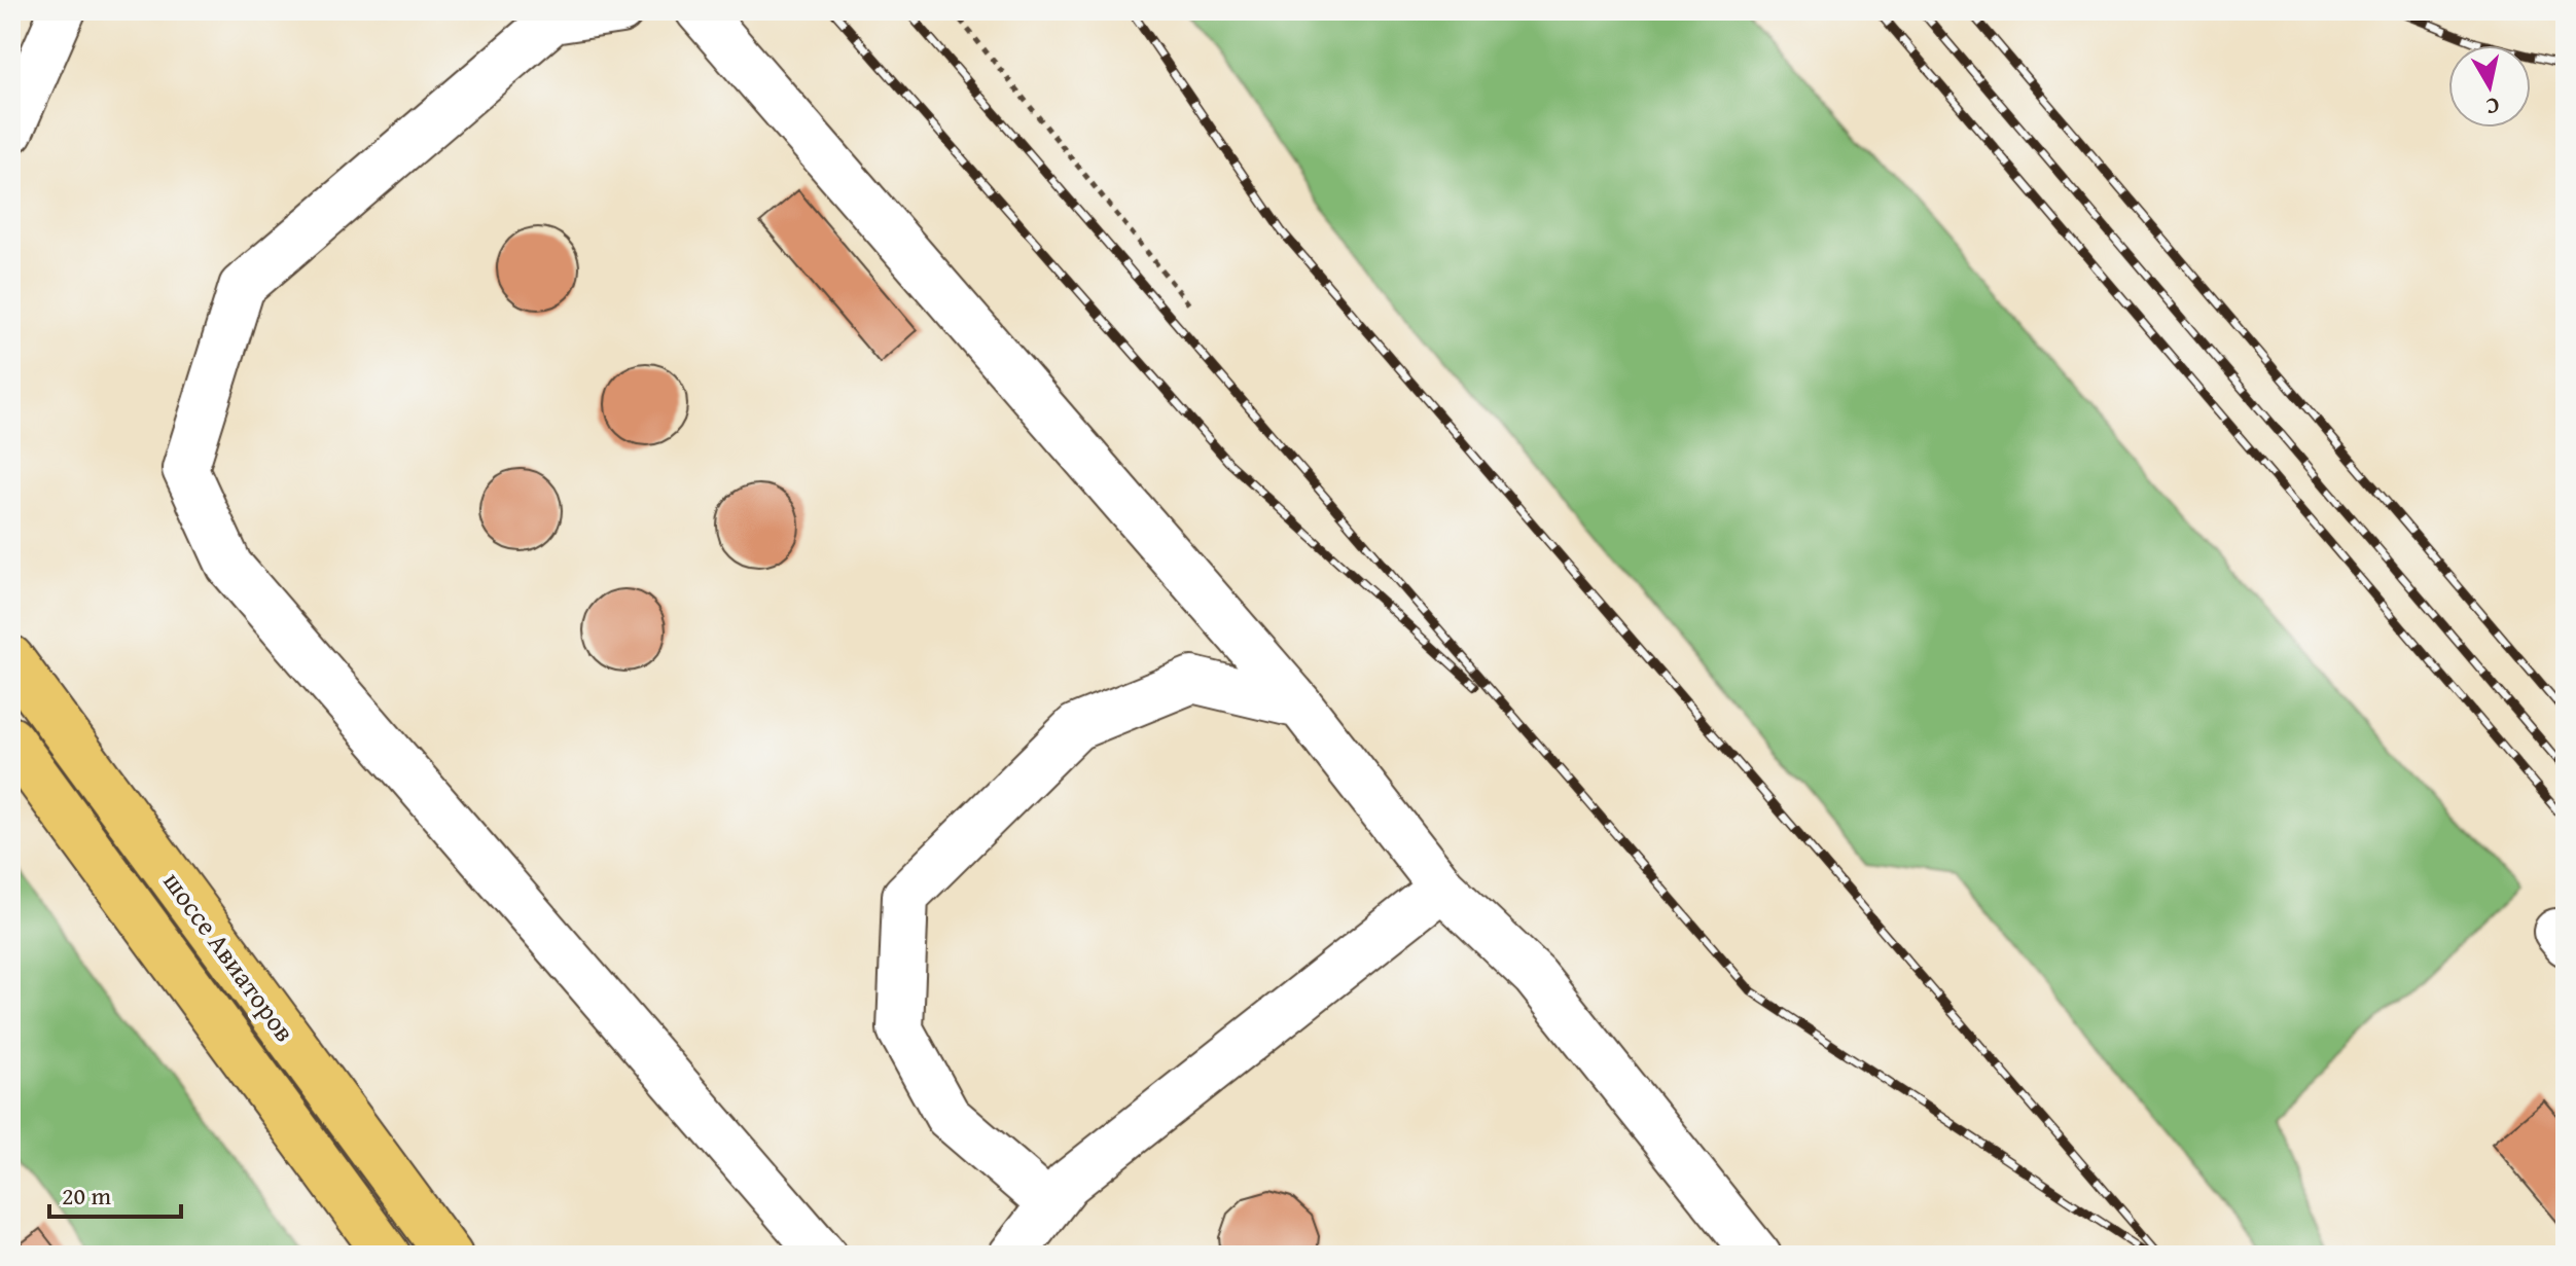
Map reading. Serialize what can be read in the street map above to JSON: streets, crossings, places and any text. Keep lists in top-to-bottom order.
{
  "streets": {
    "main road": ["шоссе Авиаторов"]
  },
  "scale_bar": "20 m",
  "north": "bottom"
}
